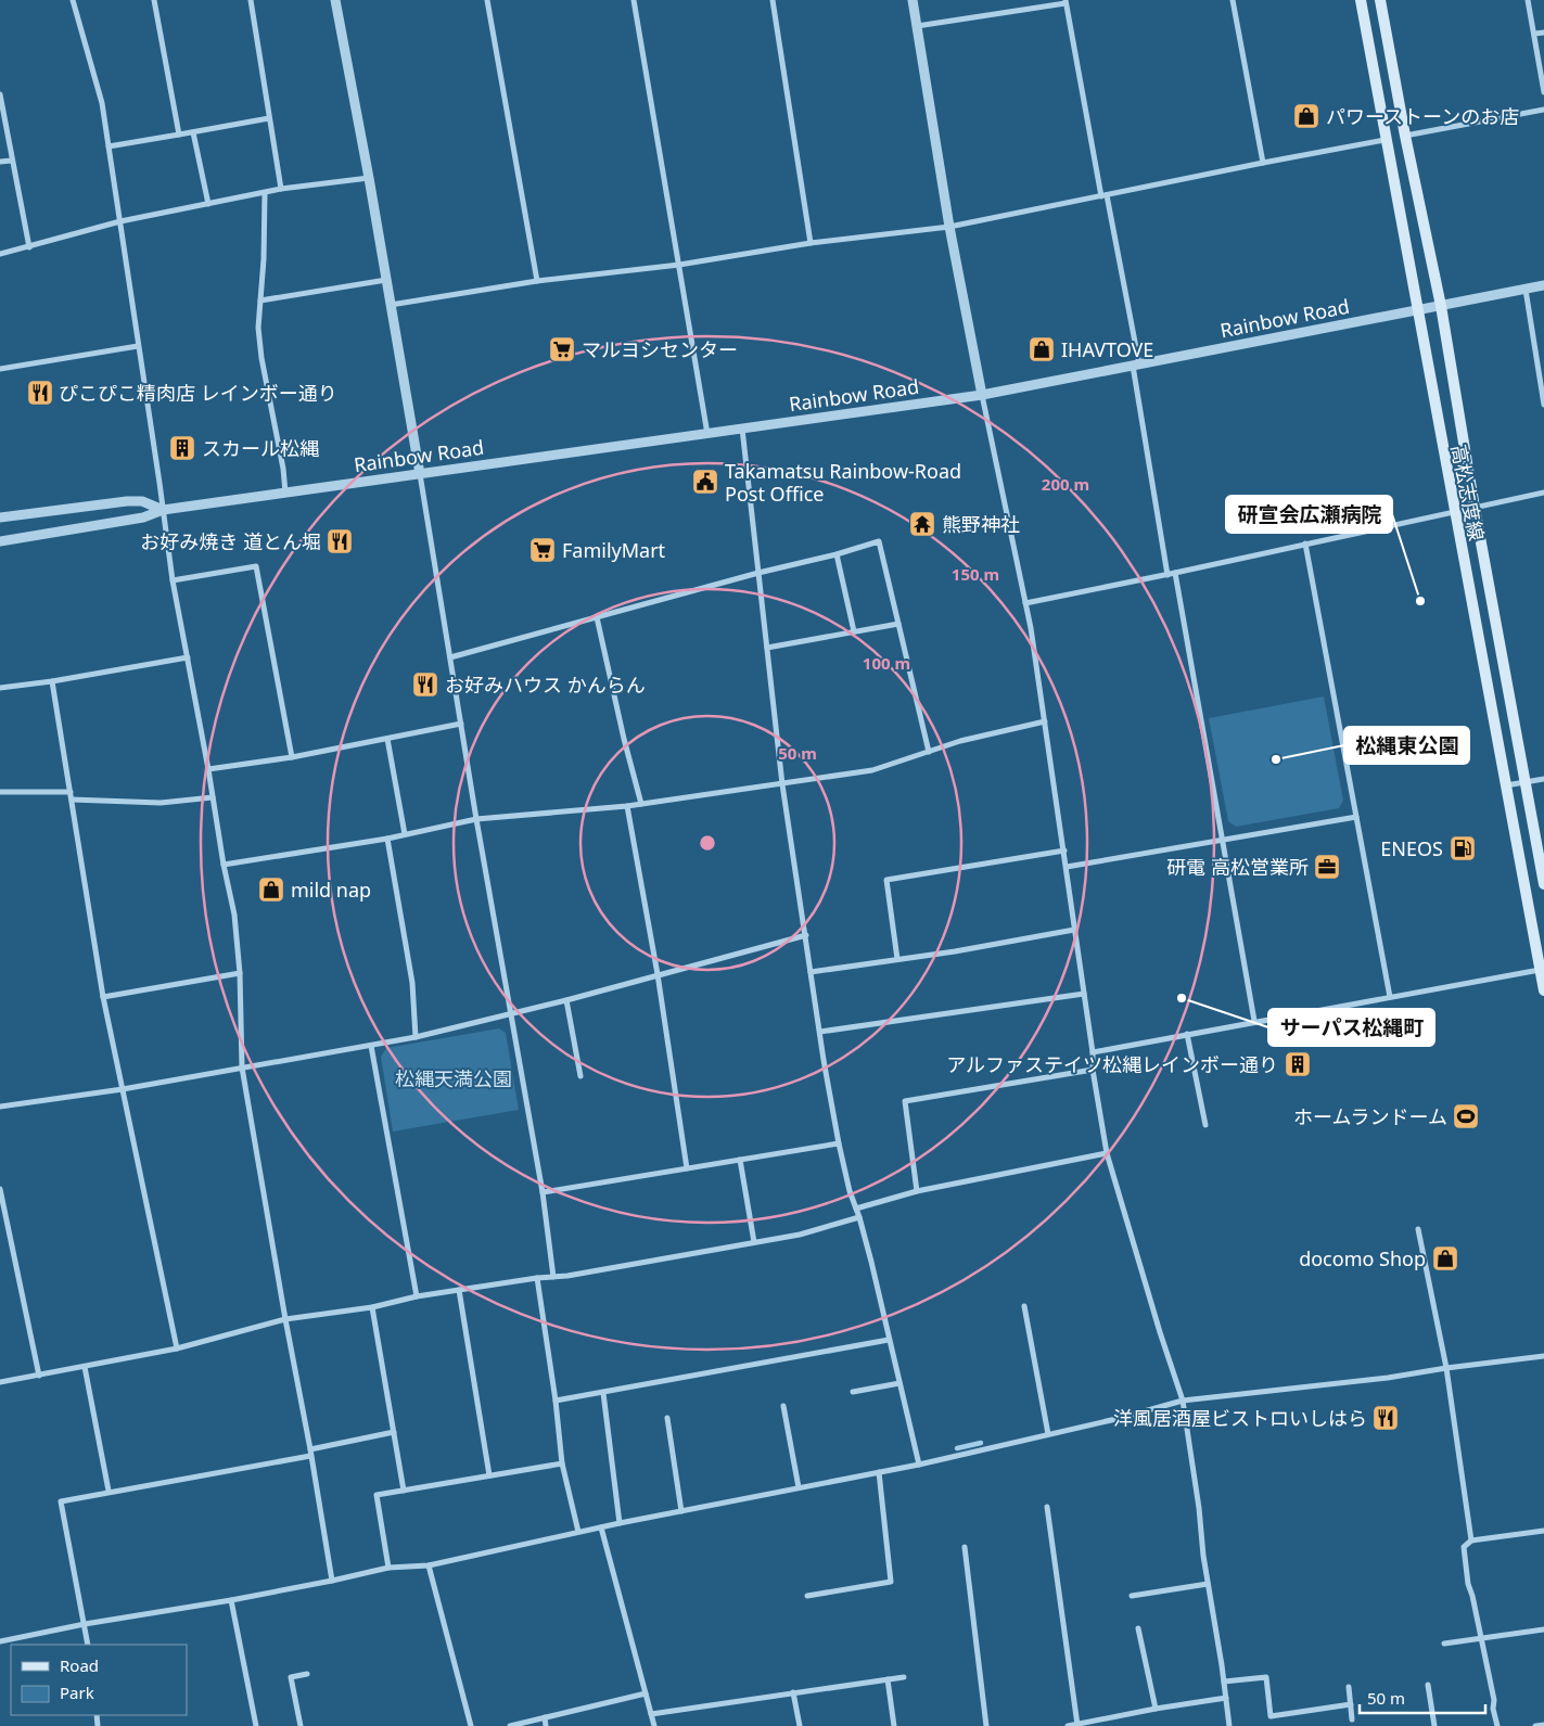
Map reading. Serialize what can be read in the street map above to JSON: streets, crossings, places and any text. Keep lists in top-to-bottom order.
{
  "streets": {
    "main road": ["高松志度線"],
    "street": ["Rainbow Road"]
  },
  "crossings": [
    ["Rainbow Road", "高松志度線"]
  ],
  "parks": ["松縄天満公園"],
  "places": {
    "shop": [
      "パワーストーンのお店",
      "IHAVTOVE",
      "mild nap",
      "docomo Shop"
    ],
    "supermarket": ["マルヨシセンター", "FamilyMart"],
    "restaurant": [
      "ぴこぴこ精肉店 レインボー通り",
      "お好み焼き 道とん堀",
      "お好みハウス かんらん",
      "洋風居酒屋ビストロいしはら"
    ],
    "building": ["スカール松縄", "アルファステイツ松縄レインボー通り"],
    "public building": ["Takamatsu Rainbow-Road Post Office"],
    "temple": ["熊野神社"],
    "other": ["研宣会広瀬病院", "松縄東公園", "サーパス松縄町"],
    "fuel station": ["ENEOS"],
    "office": ["研電 高松営業所"],
    "sports": ["ホームランドーム"]
  },
  "legend": ["Road", "Park"],
  "scale_bar": "50 m",
  "rings": [
    "200 m",
    "150 m",
    "100 m",
    "50 m"
  ]
}
